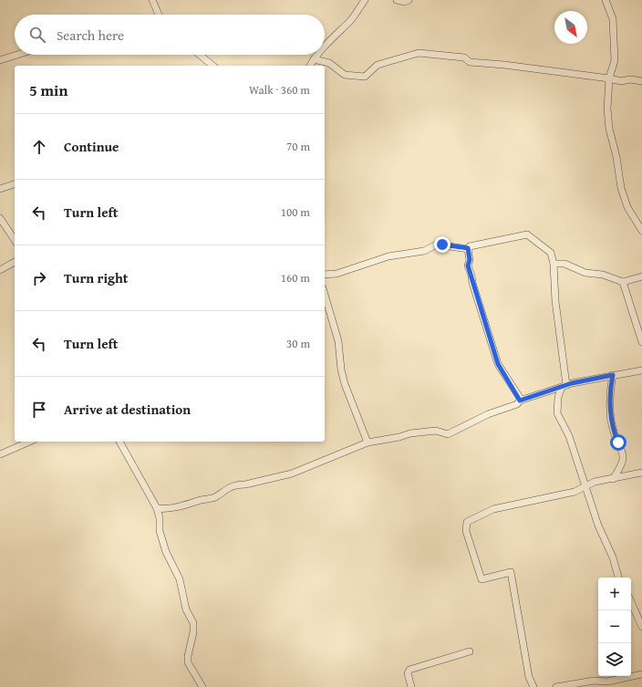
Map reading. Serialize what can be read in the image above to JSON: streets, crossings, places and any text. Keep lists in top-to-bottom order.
{
  "north": "bottom right",
  "page": {
    "search": "Search here",
    "heading": ["5 min", "Walk · 360 m"],
    "list": [
      ["Continue", "70 m"],
      ["Turn left", "100 m"],
      ["Turn right", "160 m"],
      ["Turn left", "30 m"],
      "Arrive at destination"
    ],
    "map_buttons": ["+", "−"]
  }
}
